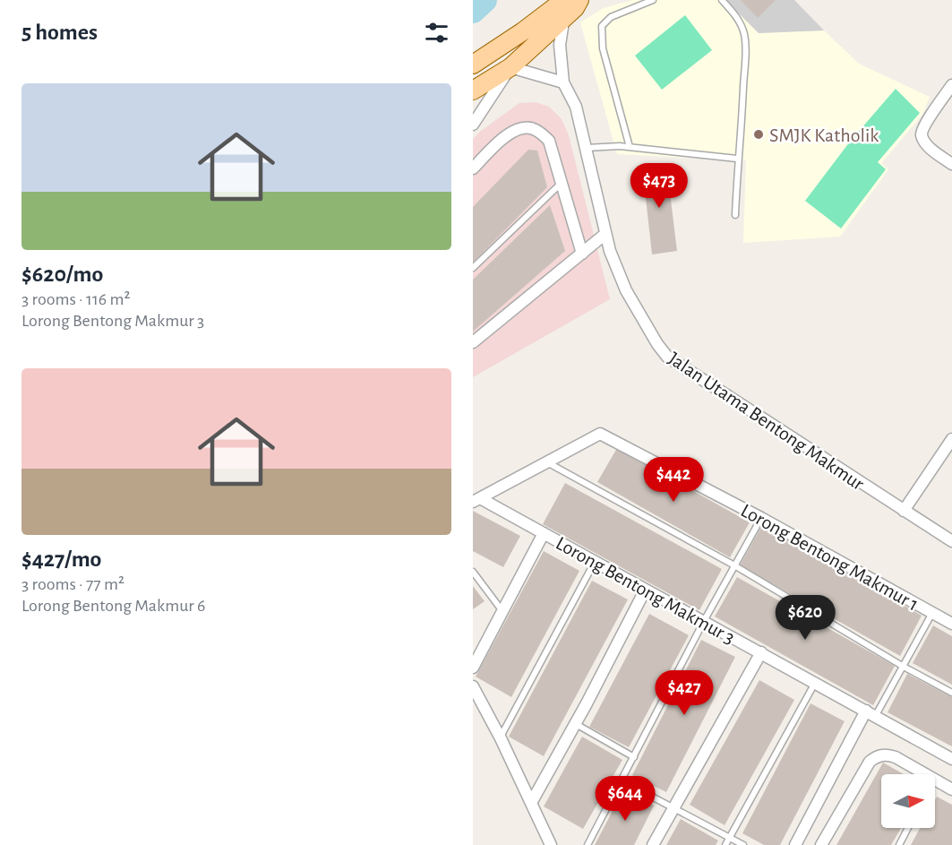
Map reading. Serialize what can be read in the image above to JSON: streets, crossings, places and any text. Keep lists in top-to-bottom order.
{
  "streets": {
    "street": ["Jalan Utama Bentong Makmur", "Lorong Bentong Makmur 1", "Lorong Bentong Makmur 3"]
  },
  "crossings": [
    ["Lorong Bentong Makmur 1", "Lorong Bentong Makmur 3"]
  ],
  "places": ["SMJK Katholik"],
  "north": "right",
  "page": {
    "heading": "5 homes",
    "list": [
      {
        "name": "$620/mo",
        "note": "3 rooms · 116 m² · Lorong Bentong Makmur 3"
      },
      {
        "name": "$427/mo",
        "note": "3 rooms · 77 m² · Lorong Bentong Makmur 6"
      }
    ],
    "price": [
      "$473",
      "$442",
      "$620",
      "$427",
      "$644"
    ]
  }
}
